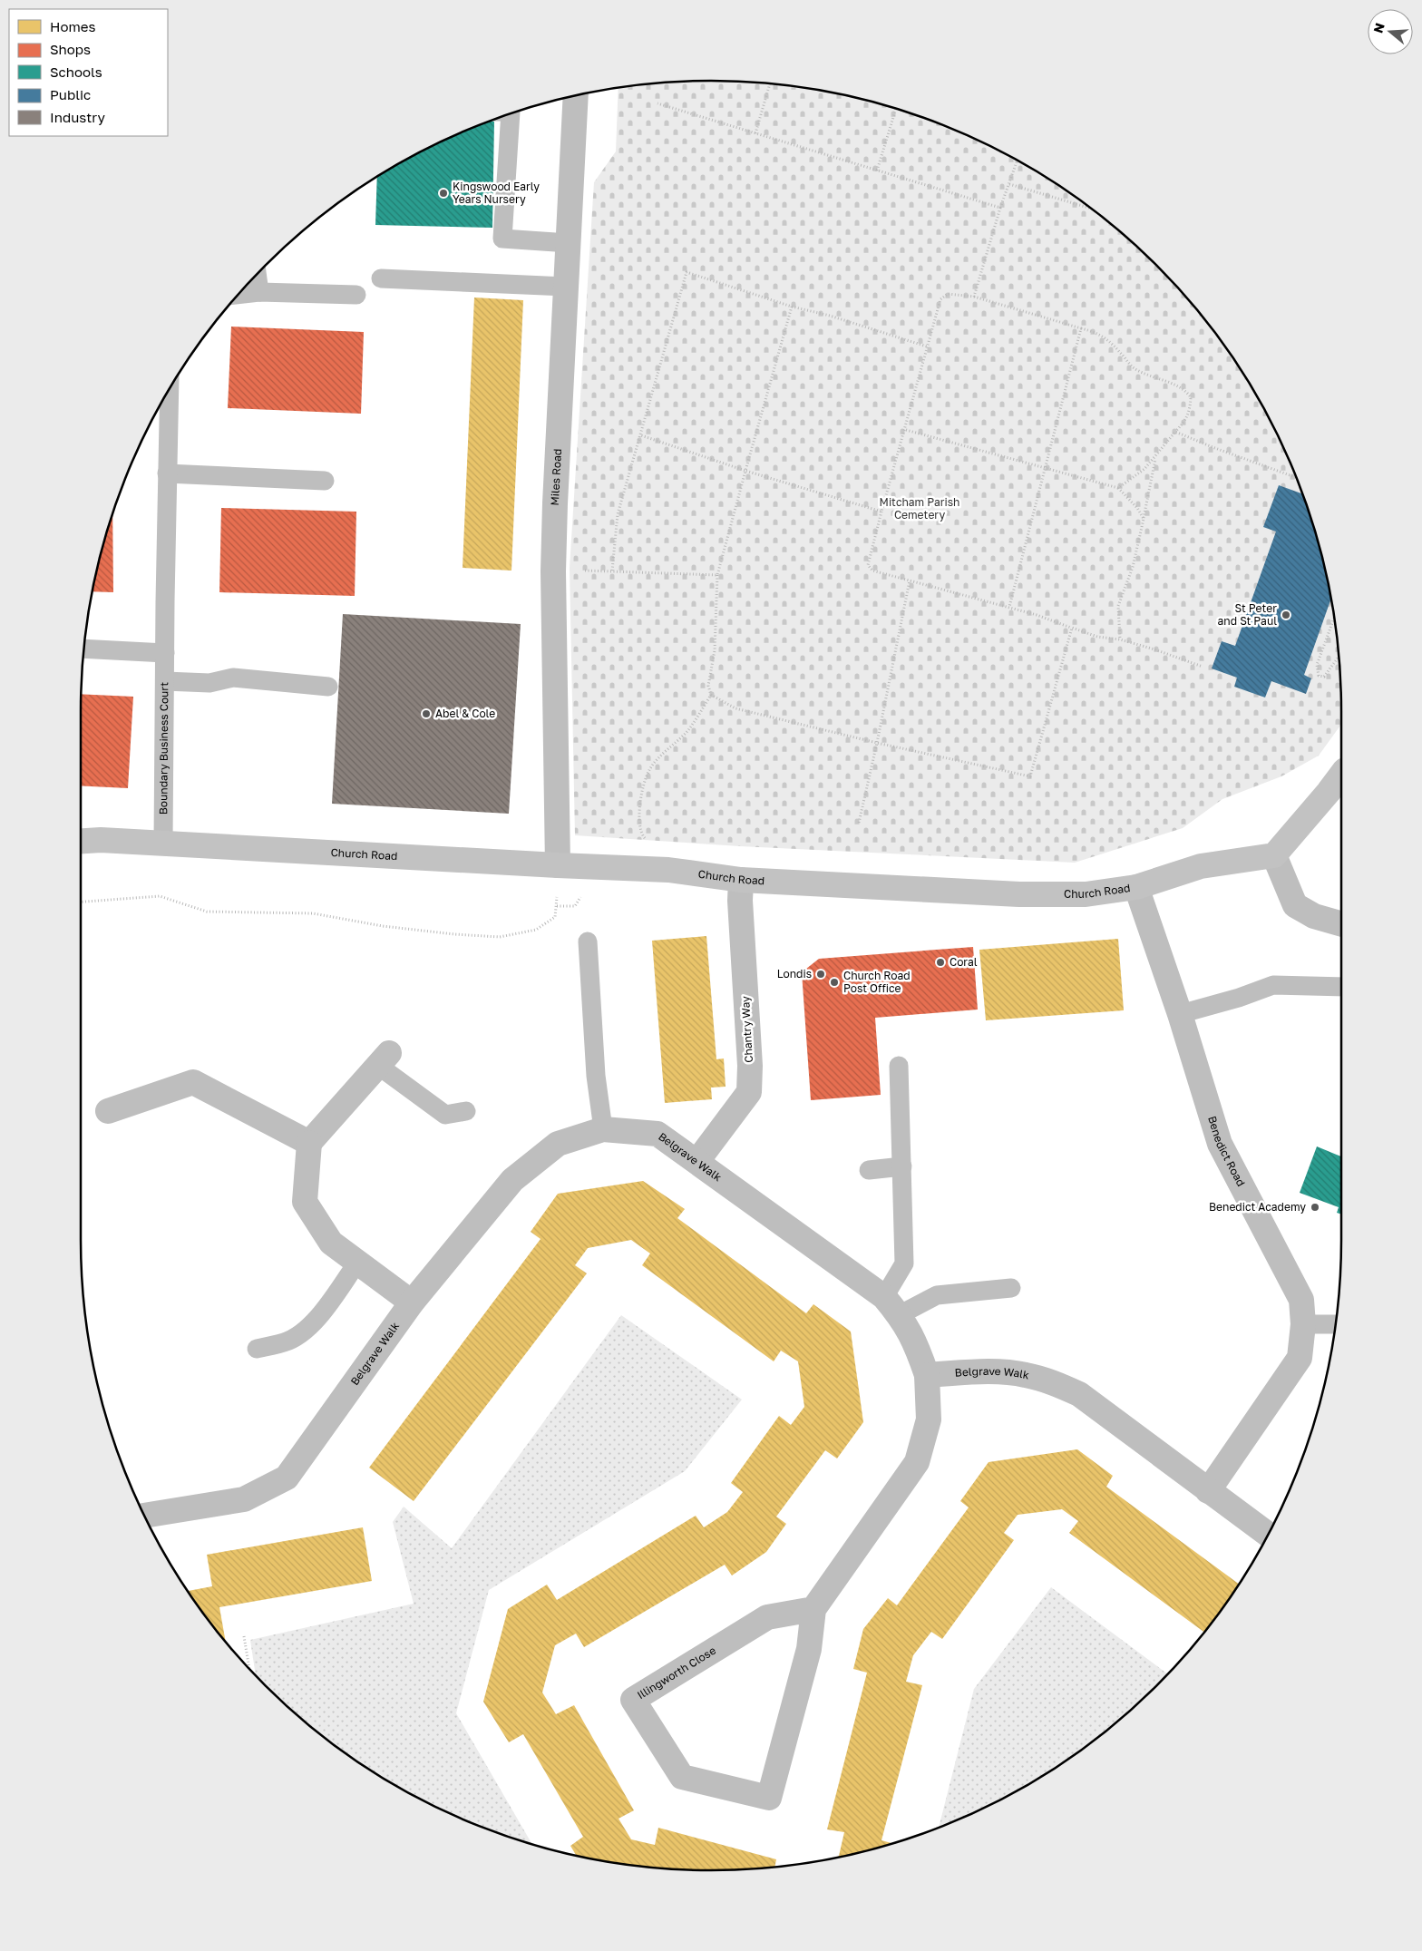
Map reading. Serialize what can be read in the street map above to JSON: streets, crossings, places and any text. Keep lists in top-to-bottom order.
{
  "streets": {
    "street": [
      "Miles Road",
      "Church Road",
      "Chantry Way",
      "Benedict Road",
      "Belgrave Walk",
      "Illingworth Close"
    ],
    "lane": ["Boundary Business Court"]
  },
  "crossings": [
    ["Miles Road", "Church Road"],
    ["Boundary Business Court", "Church Road"],
    ["Church Road", "Chantry Way"],
    ["Church Road", "Benedict Road"],
    ["Chantry Way", "Belgrave Walk"],
    ["Benedict Road", "Belgrave Walk"],
    ["Belgrave Walk", "Illingworth Close"]
  ],
  "parks": ["Mitcham Parish Cemetery"],
  "places": [
    "Kingswood Early Years Nursery",
    "St Peter and St Paul",
    "Abel & Cole",
    "Coral",
    "Londis",
    "Church Road Post Office",
    "Benedict Academy"
  ],
  "legend": [
    "Homes",
    "Shops",
    "Schools",
    "Public",
    "Industry"
  ],
  "north": "left"
}
